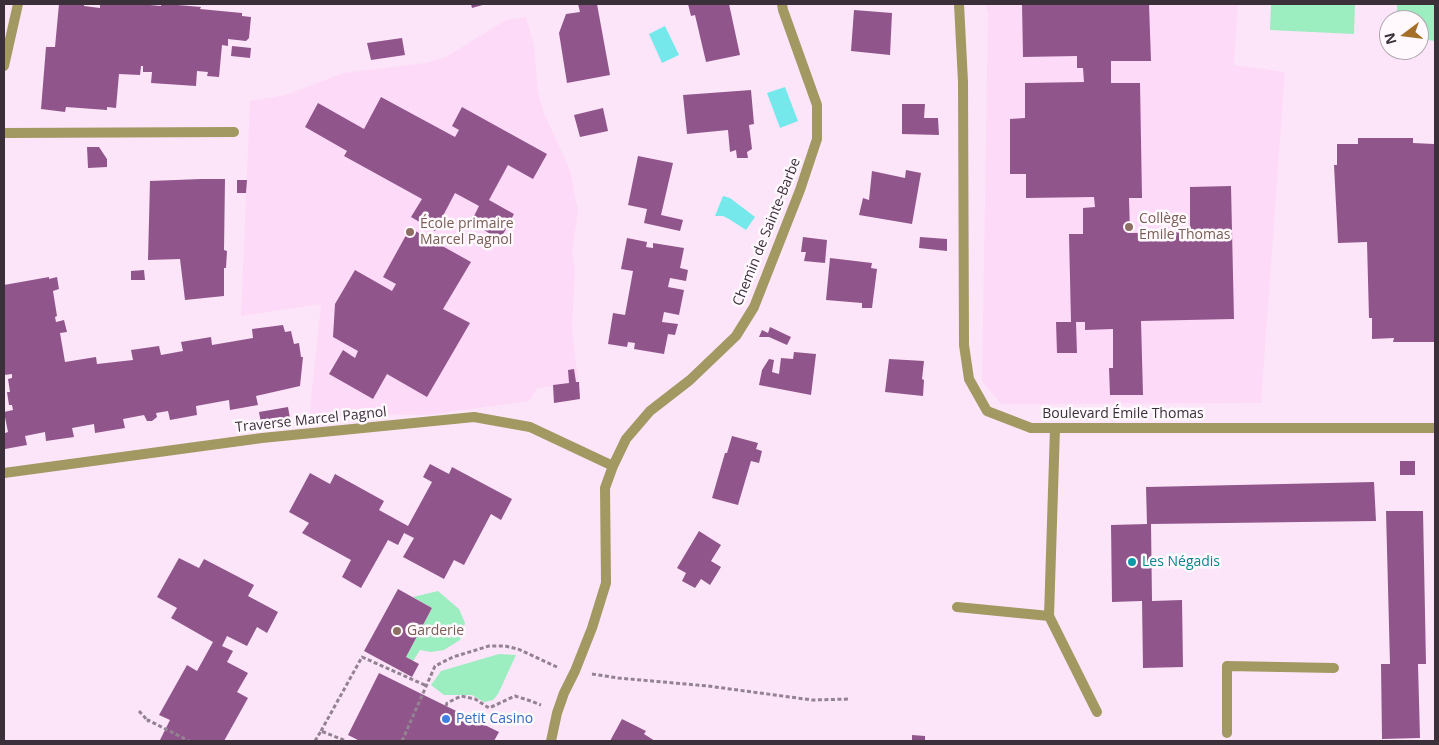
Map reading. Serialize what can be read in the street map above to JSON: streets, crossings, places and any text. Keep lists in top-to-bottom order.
{
  "streets": {
    "street": ["Chemin de Sainte-Barbe", "Boulevard Émile Thomas", "Traverse Marcel Pagnol"]
  },
  "crossings": [
    ["Chemin de Sainte-Barbe", "Traverse Marcel Pagnol"]
  ],
  "places": [
    "Collège Emile Thomas",
    "École primaire Marcel Pagnol",
    "Les Négadis",
    "Garderie",
    "Petit Casino"
  ],
  "north": "left"
}
